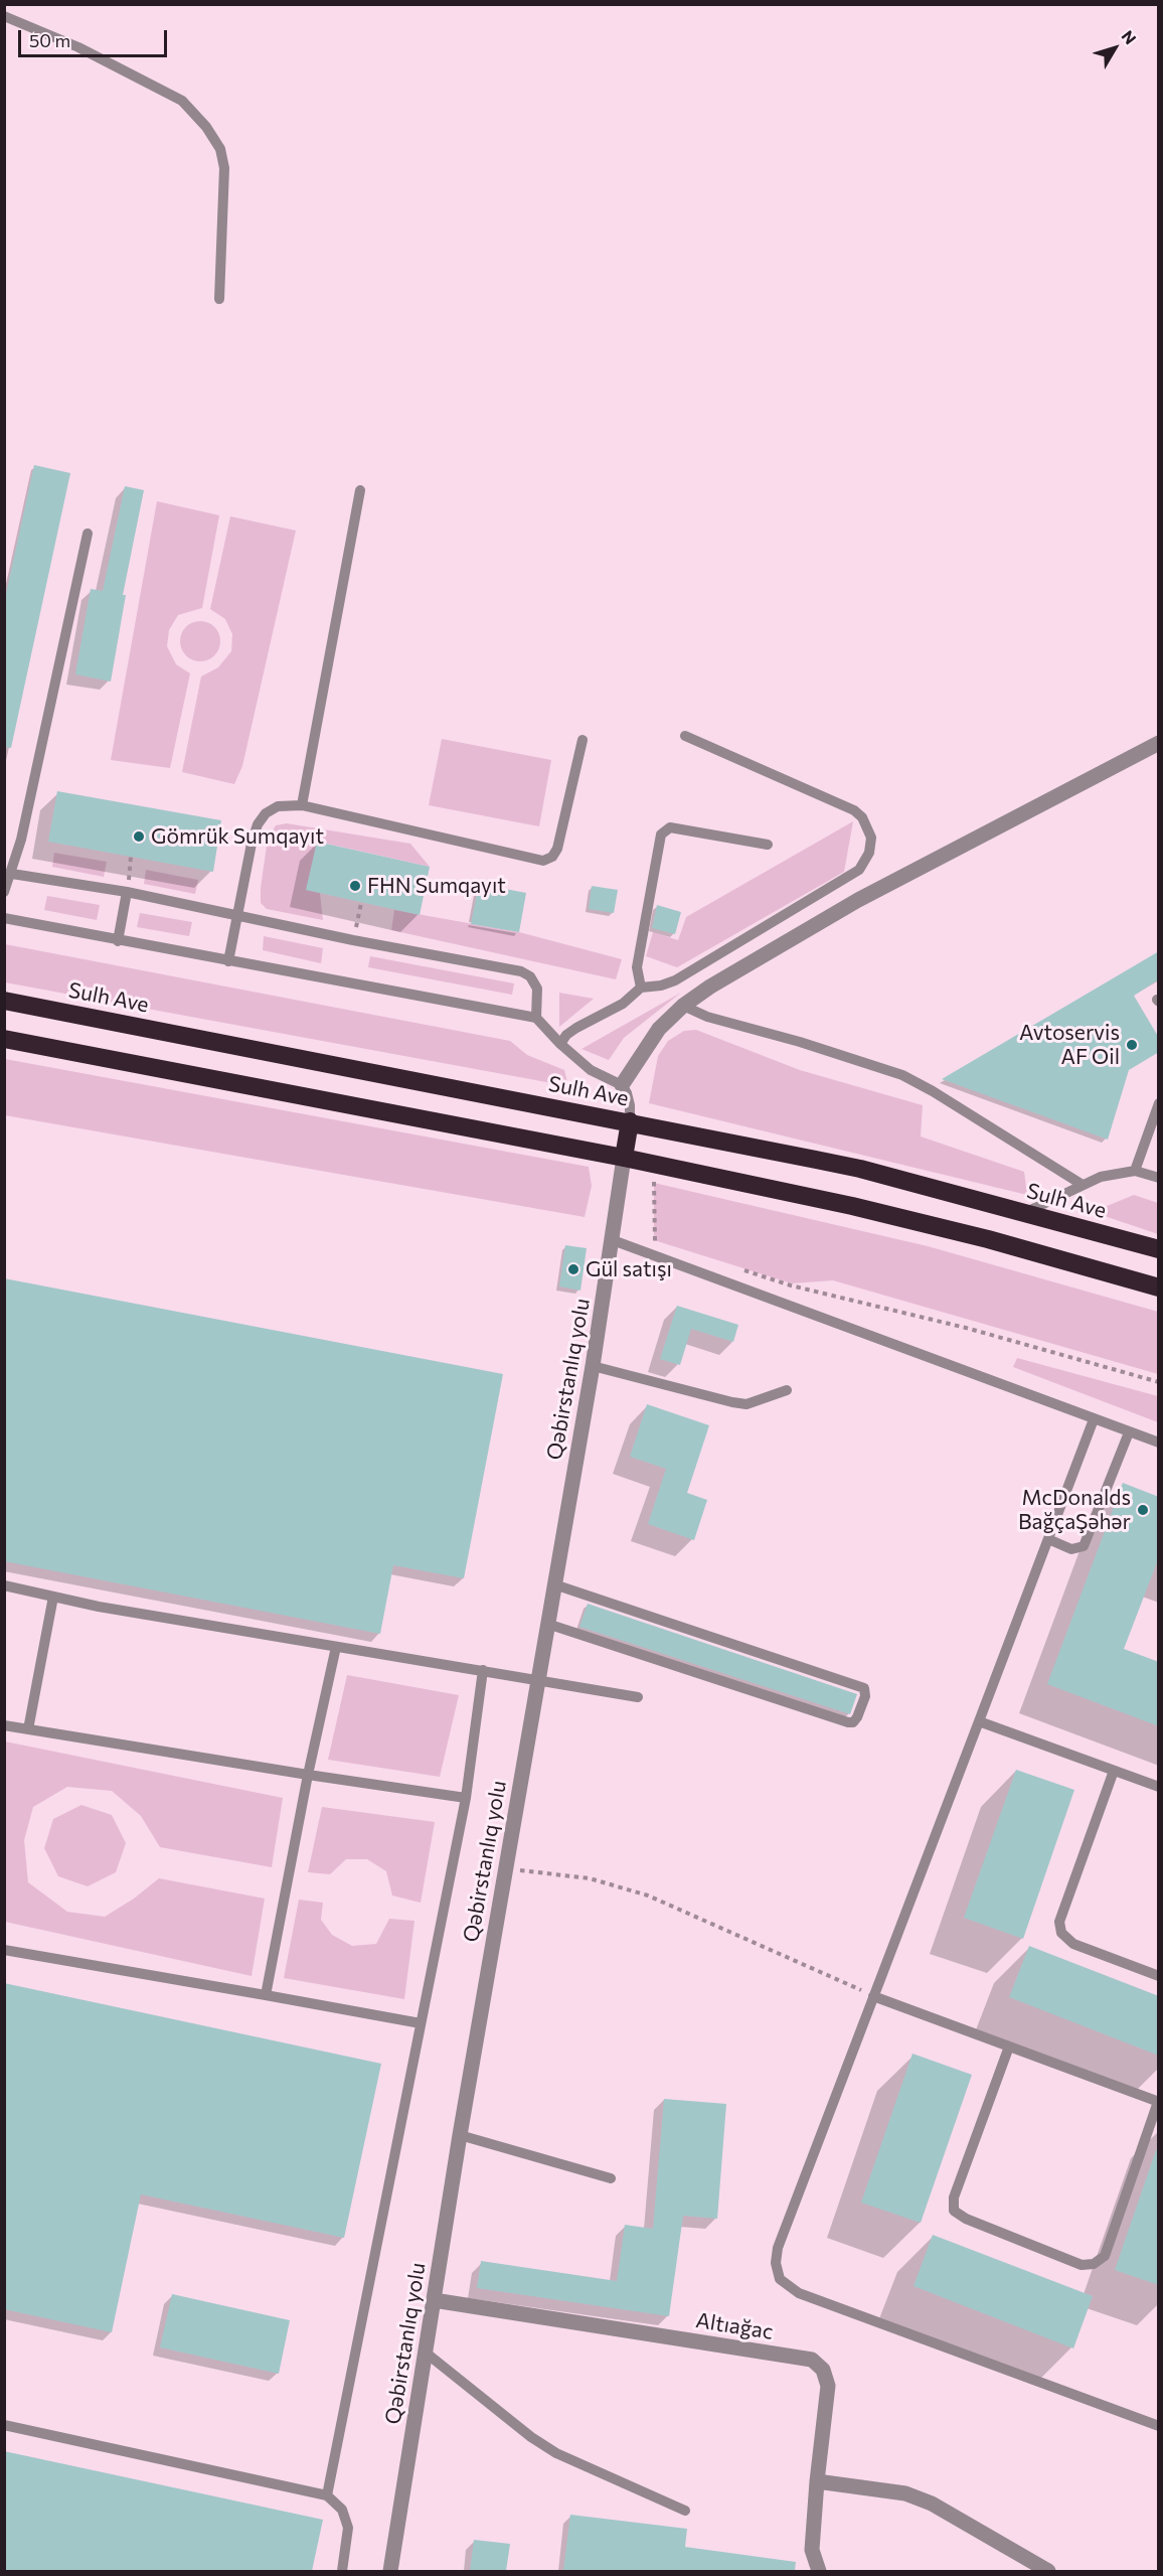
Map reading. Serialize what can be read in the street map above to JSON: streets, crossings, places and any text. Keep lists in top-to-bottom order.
{
  "streets": {
    "highway": ["Sulh Ave"],
    "street": ["Qəbirstanlıq yolu", "Altıağac"]
  },
  "crossings": [
    ["Qəbirstanlıq yolu", "Altıağac"]
  ],
  "places": [
    "Gömrük Sumqayıt",
    "FHN Sumqayıt",
    "Avtoservis AF Oil",
    "Gül satışı",
    "McDonalds BağçaŞəhər"
  ],
  "scale_bar": "50 m",
  "north": "top right"
}
